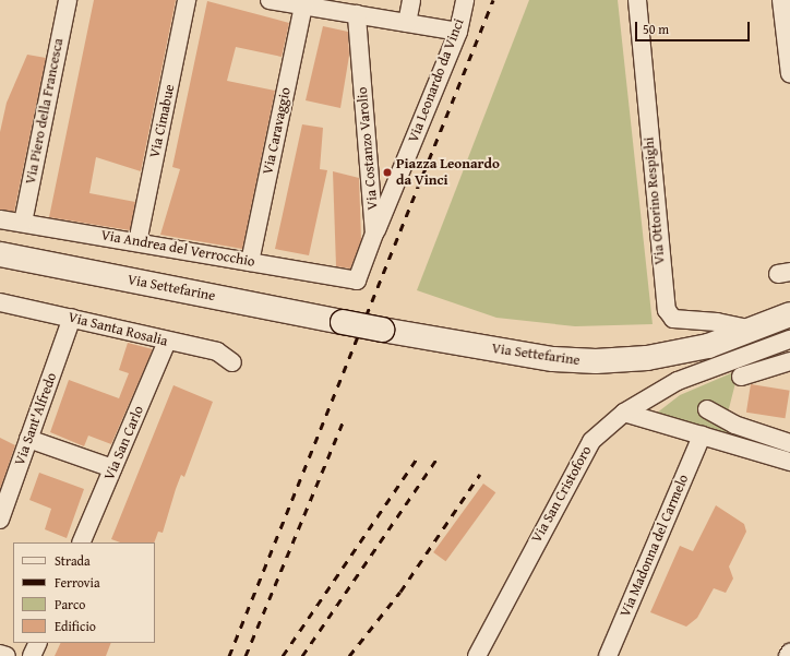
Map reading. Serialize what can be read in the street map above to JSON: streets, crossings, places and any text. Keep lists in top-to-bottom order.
{
  "streets": {
    "street": [
      "Via Leonardo da Vinci",
      "Via Piero della Francesca",
      "Via Cimabue",
      "Via Caravaggio",
      "Via Costanzo Varolio",
      "Via Ottorino Respighi",
      "Via Andrea del Verrocchio",
      "Via Settefarine",
      "Via Santa Rosalia",
      "Via Sant'Alfredo",
      "Via San Carlo",
      "Via San Cristoforo",
      "Via Madonna del Carmelo"
    ]
  },
  "crossings": [
    ["Via Leonardo da Vinci", "Via Costanzo Varolio"],
    ["Via Piero della Francesca", "Via Andrea del Verrocchio"],
    ["Via Cimabue", "Via Andrea del Verrocchio"],
    ["Via Caravaggio", "Via Andrea del Verrocchio"],
    ["Via Costanzo Varolio", "Via Andrea del Verrocchio"],
    ["Via Ottorino Respighi", "Via Settefarine"],
    ["Via Santa Rosalia", "Via Sant'Alfredo"],
    ["Via Santa Rosalia", "Via San Carlo"]
  ],
  "places": ["Piazza Leonardo da Vinci"],
  "legend": [
    "Strada",
    "Ferrovia",
    "Parco",
    "Edificio"
  ],
  "scale_bar": "50 m"
}
